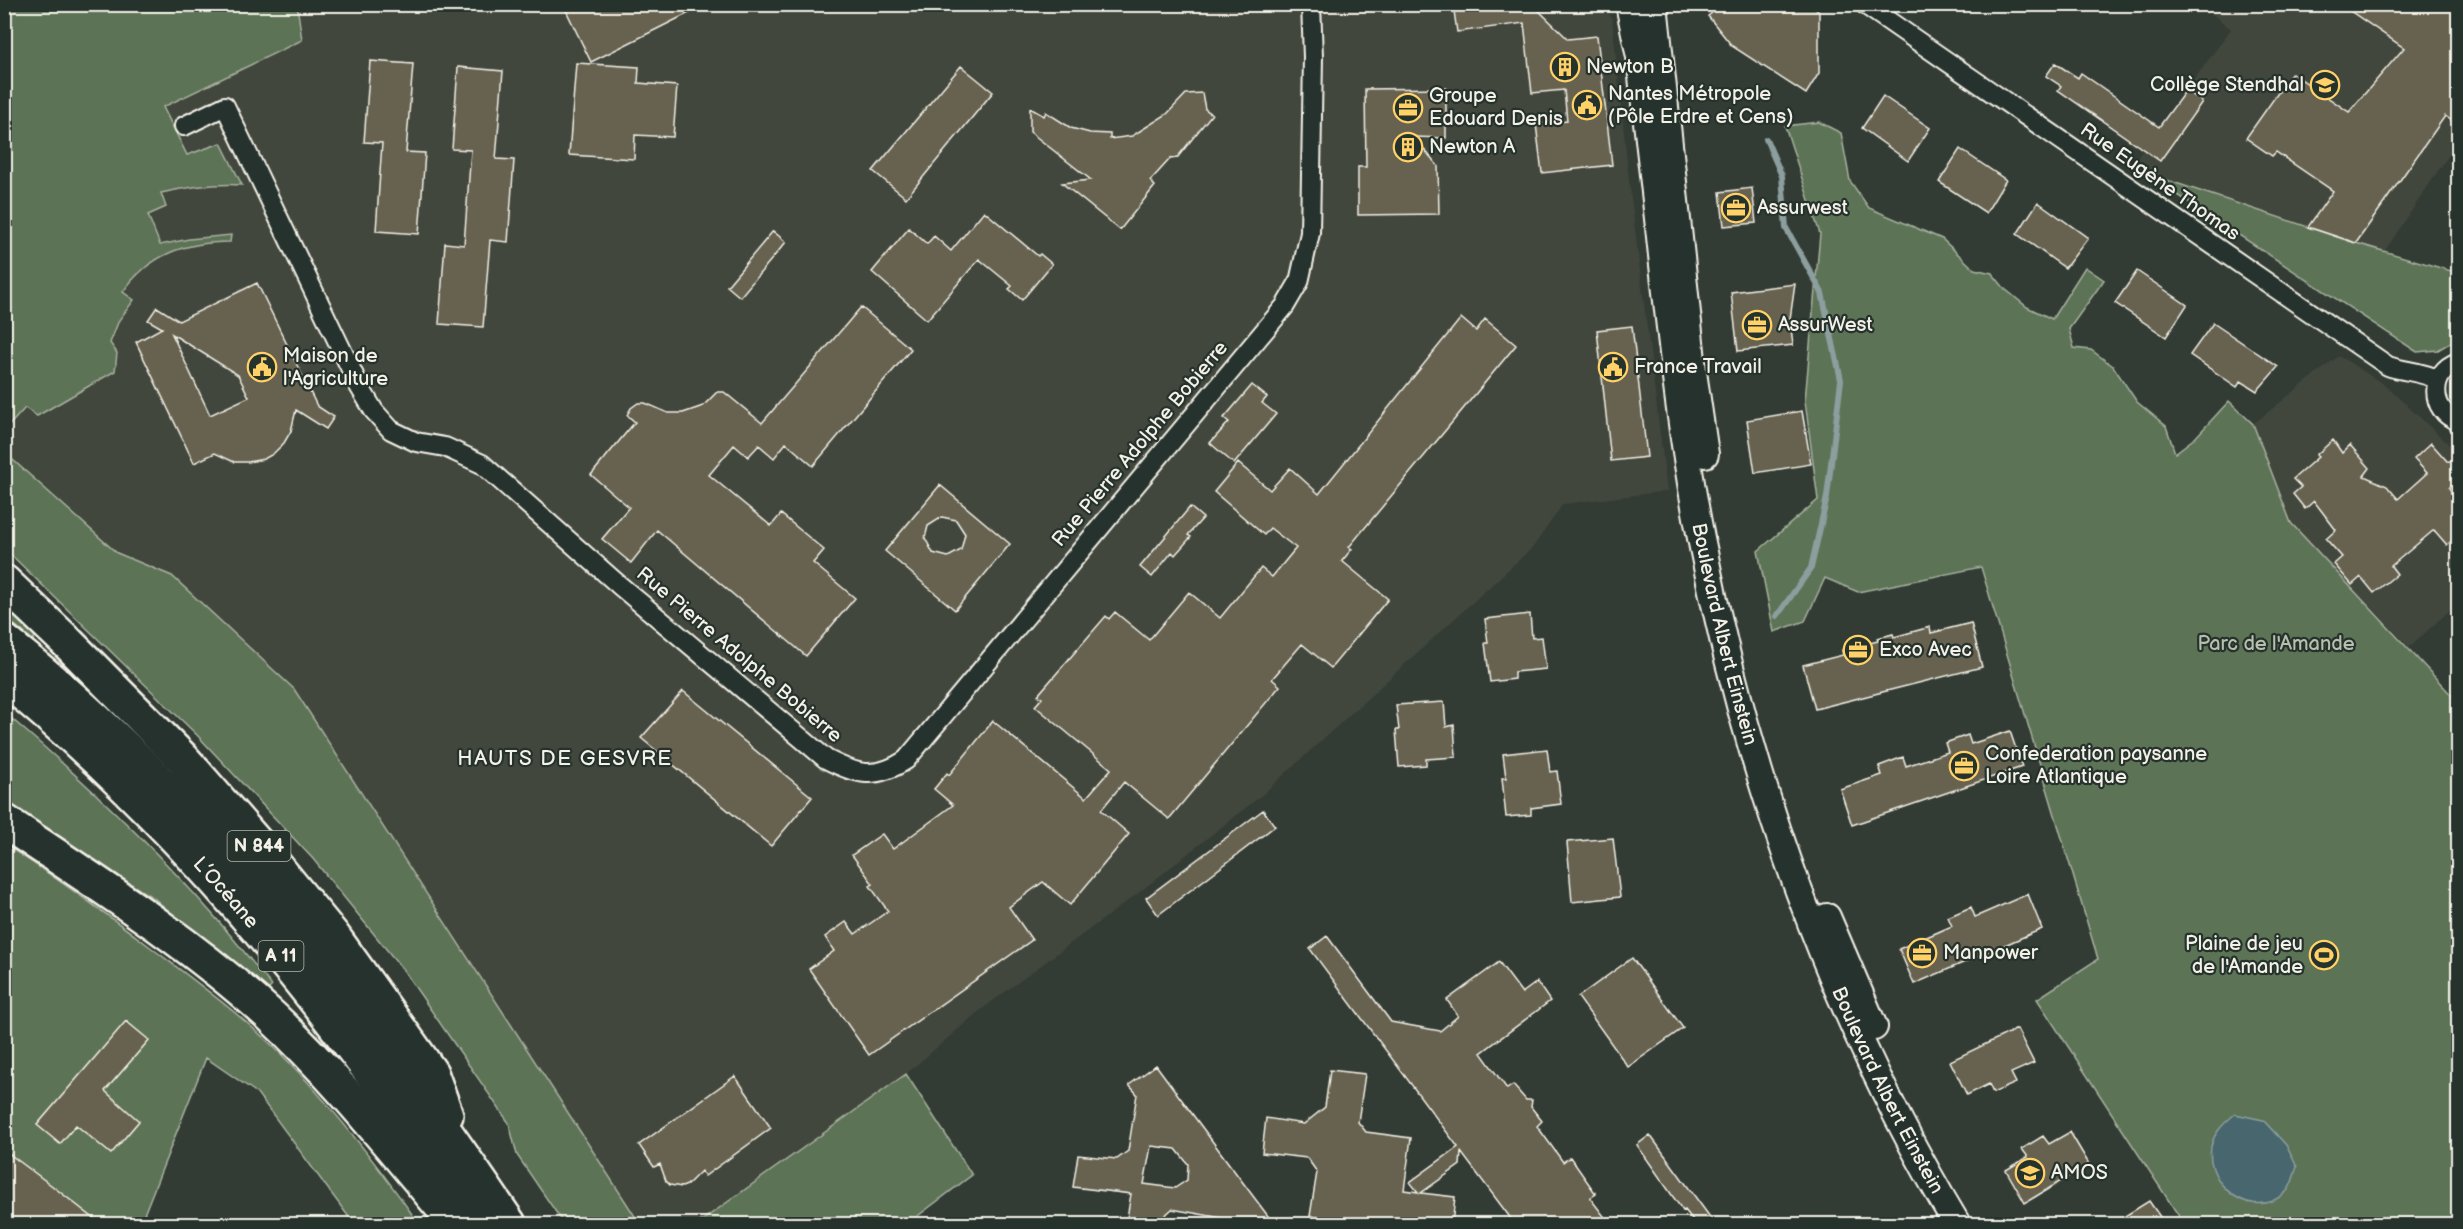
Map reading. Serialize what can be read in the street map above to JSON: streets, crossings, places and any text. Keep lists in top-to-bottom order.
{
  "streets": {
    "highway": ["N 844", "L’Océane", "A 11"],
    "main road": ["Boulevard Albert Einstein"],
    "street": ["Rue Eugène Thomas", "Rue Pierre Adolphe Bobierre"]
  },
  "crossings": [
    ["N 844", "L’Océane"],
    ["N 844", "A 11"],
    ["L’Océane", "A 11"]
  ],
  "districts": ["HAUTS DE GESVRE"],
  "parks": ["Parc de l'Amande"],
  "places": {
    "building": ["Newton B", "Newton A"],
    "school or university": ["Collège Stendhal", "AMOS"],
    "public building": ["Nantes Métropole (Pôle Erdre et Cens)", "Maison de l'Agriculture", "France Travail"],
    "office": [
      "Groupe Edouard Denis",
      "Assurwest",
      "AssurWest",
      "Exco Avec",
      "Confederation paysanne Loire Atlantique",
      "Manpower"
    ],
    "sports": ["Plaine de jeu de l'Amande"]
  }
}
